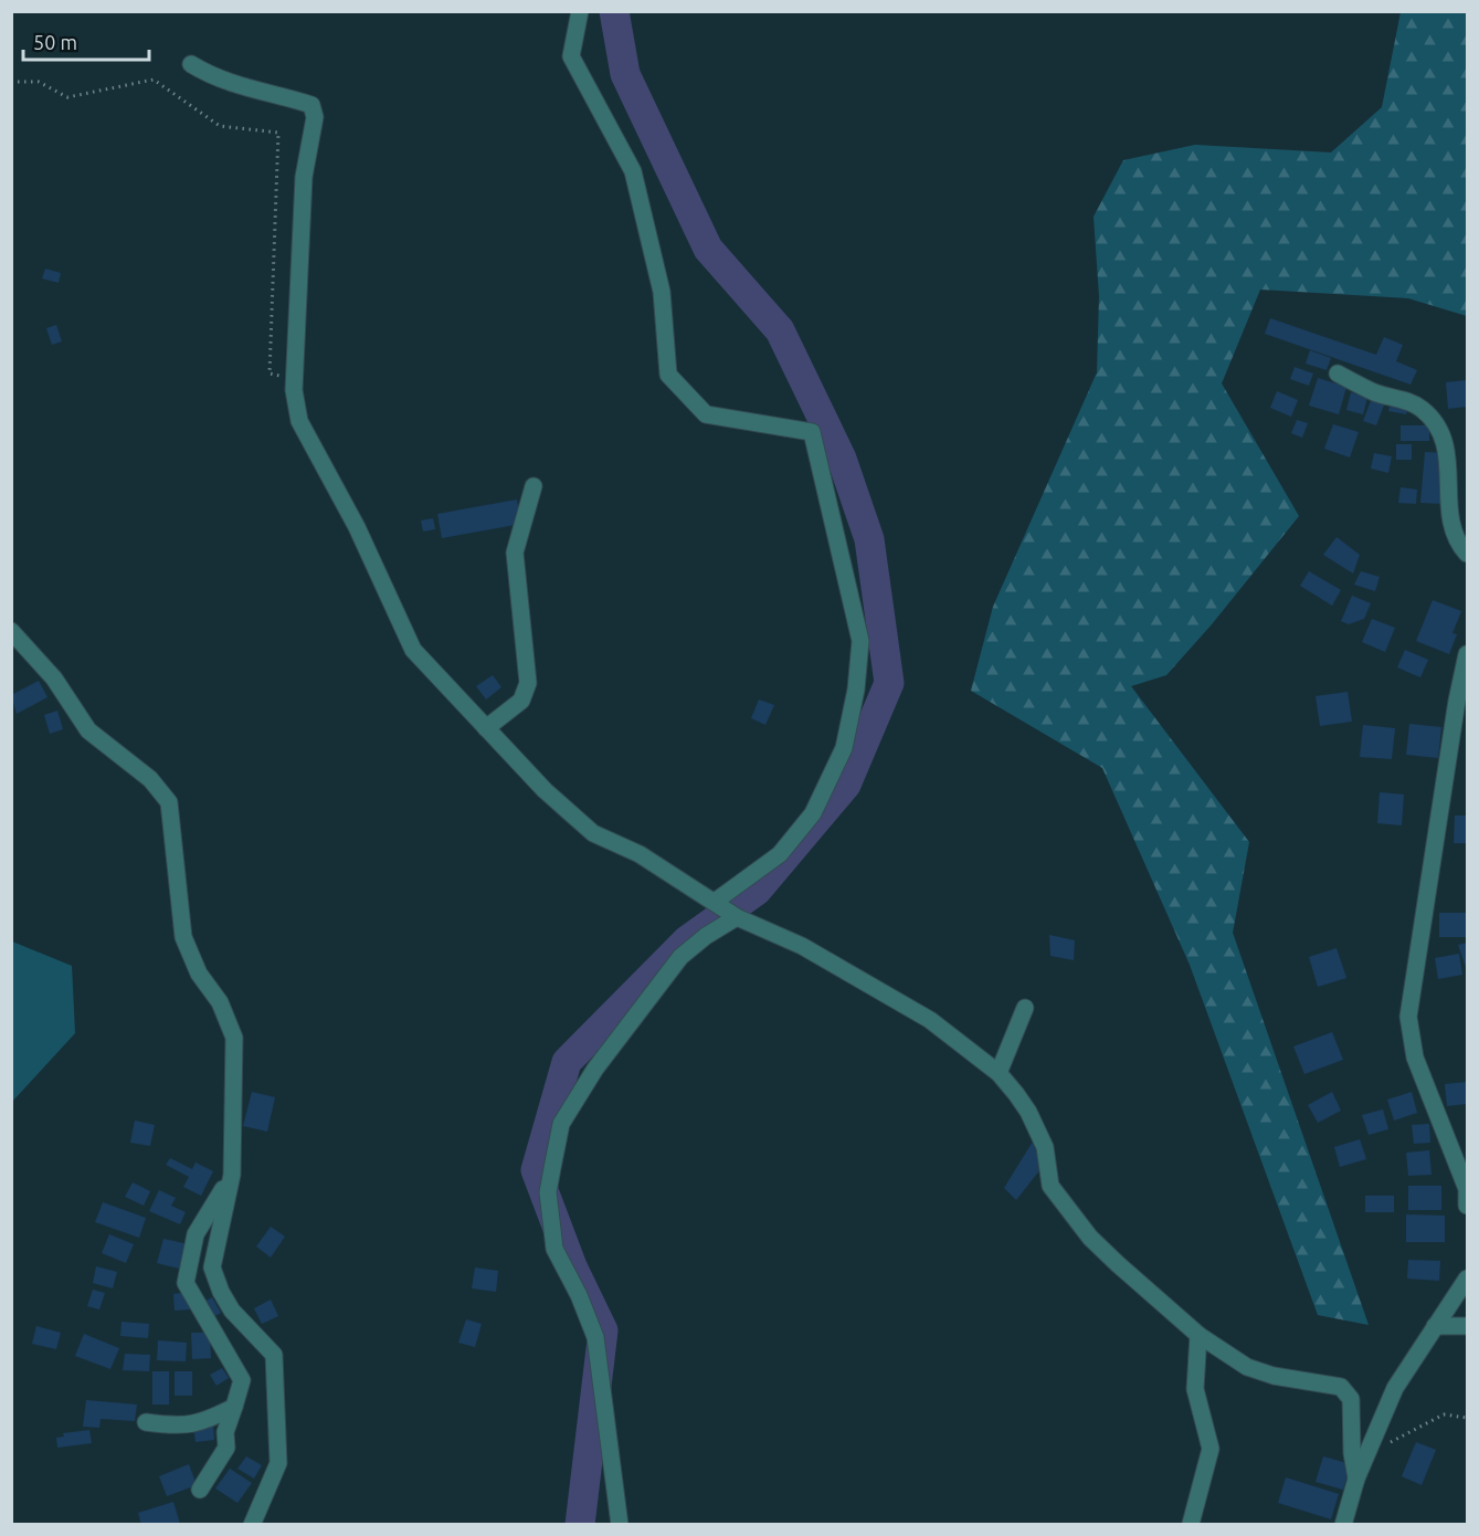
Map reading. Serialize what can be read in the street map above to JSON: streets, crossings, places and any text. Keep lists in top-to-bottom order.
{
  "scale_bar": "50 m"
}
